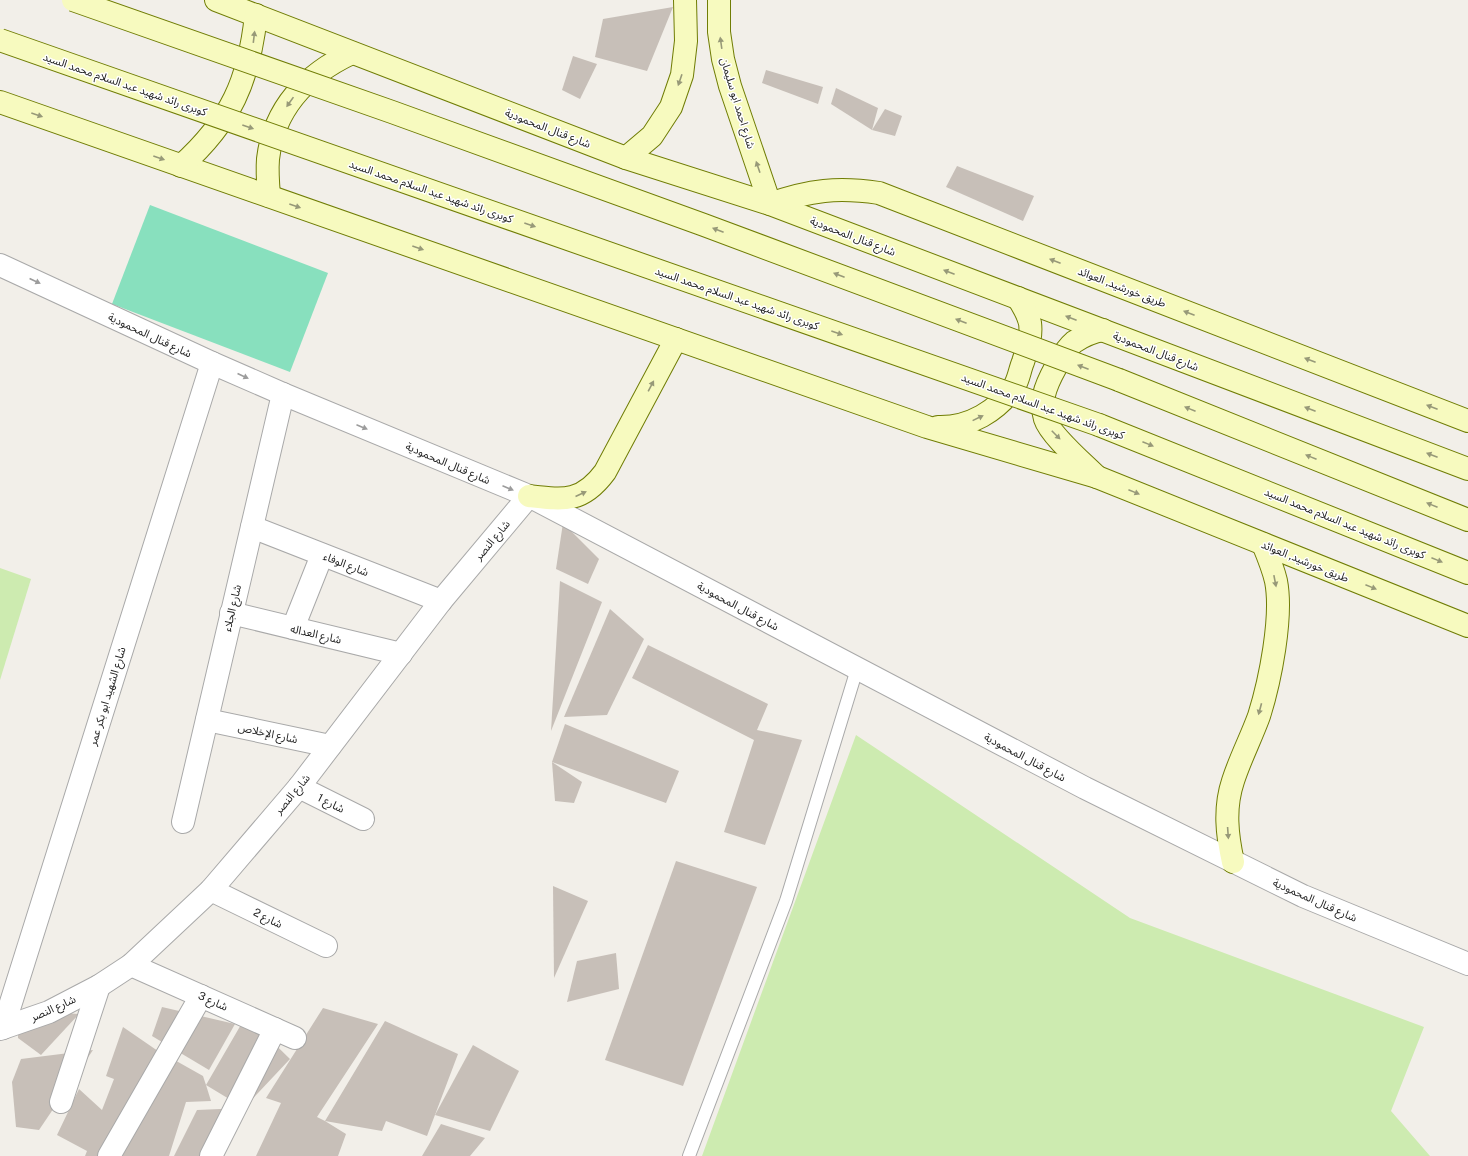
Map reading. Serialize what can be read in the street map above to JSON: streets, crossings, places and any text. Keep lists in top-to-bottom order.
{
  "streets": {
    "main road": [
      "كوبرى رائد شهيد عبد السلام محمد السيد",
      "شارع احمد ابو سليمان",
      "شارع قنال المحمودية",
      "طريق خورشيد, العوائد"
    ],
    "street": [
      "شارع النصر",
      "شارع الوفاء",
      "شارع الجلاء",
      "شارع العداله",
      "شارع الشهيد ابو بكر عمر",
      "شارع الإخلاص",
      "شارع 1",
      "شارع 2",
      "شارع 3"
    ]
  },
  "crossings": [
    ["شارع احمد ابو سليمان", "شارع قنال المحمودية"],
    ["شارع احمد ابو سليمان", "طريق خورشيد, العوائد"],
    ["شارع قنال المحمودية", "طريق خورشيد, العوائد"],
    ["شارع قنال المحمودية", "شارع النصر"],
    ["شارع قنال المحمودية", "شارع الجلاء"],
    ["شارع قنال المحمودية", "شارع الشهيد ابو بكر عمر"],
    ["شارع النصر", "شارع الوفاء"],
    ["شارع النصر", "شارع العداله"],
    ["شارع النصر", "شارع الشهيد ابو بكر عمر"],
    ["شارع النصر", "شارع الإخلاص"],
    ["شارع النصر", "شارع 1"],
    ["شارع النصر", "شارع 2"],
    ["شارع النصر", "شارع 3"],
    ["شارع الوفاء", "شارع الجلاء"],
    ["شارع الجلاء", "شارع العداله"],
    ["شارع الجلاء", "شارع الإخلاص"]
  ],
  "one_way": ["شارع احمد ابو سليمان"]
}
